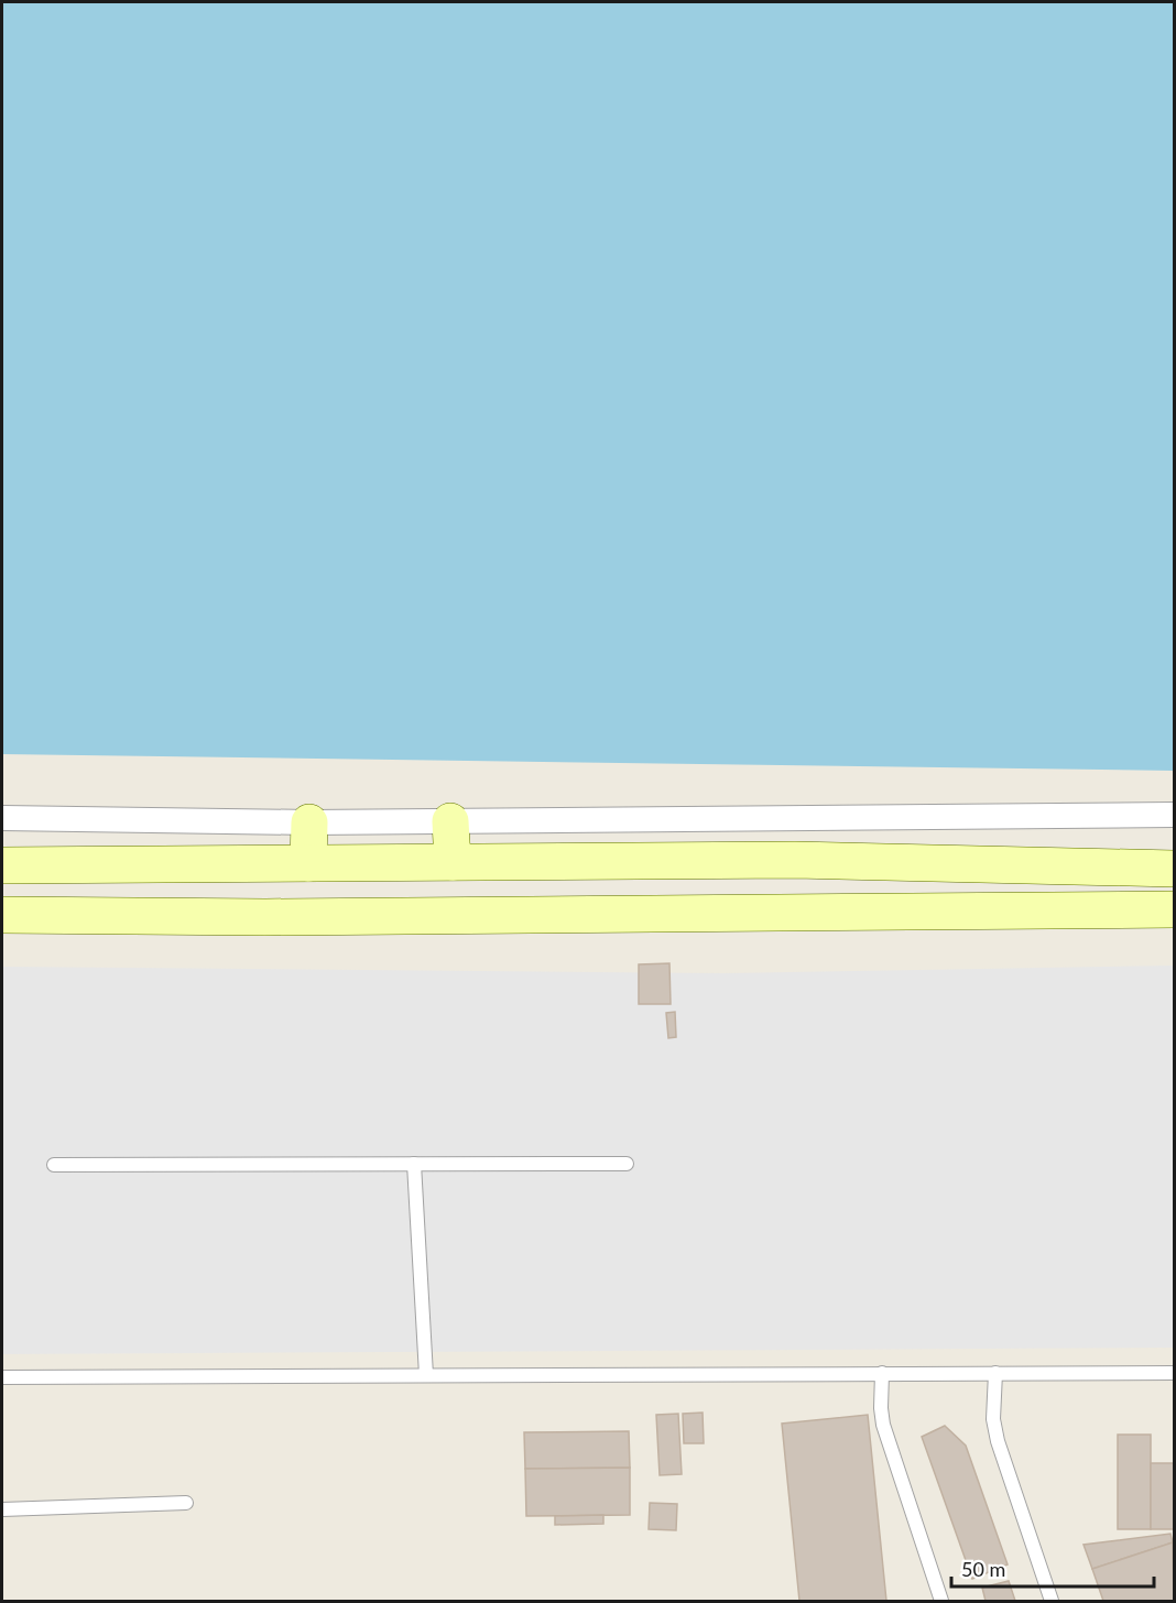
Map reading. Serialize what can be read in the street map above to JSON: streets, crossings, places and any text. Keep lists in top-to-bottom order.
{
  "scale_bar": "50 m"
}
